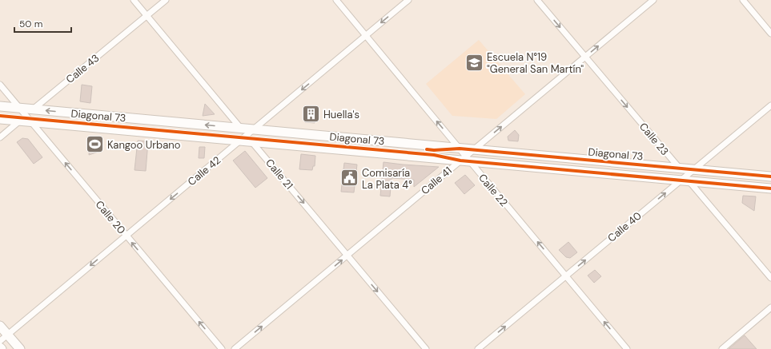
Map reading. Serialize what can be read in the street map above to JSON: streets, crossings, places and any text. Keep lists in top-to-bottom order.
{
  "streets": {
    "main road": ["Diagonal 73"],
    "street": [
      "Calle 43",
      "Calle 23",
      "Calle 42",
      "Calle 21",
      "Calle 41",
      "Calle 22",
      "Calle 20",
      "Calle 40"
    ]
  },
  "crossings": [
    ["Calle 43", "Diagonal 73"],
    ["Calle 43", "Calle 21"],
    ["Calle 43", "Calle 20"],
    ["Diagonal 73", "Calle 23"],
    ["Diagonal 73", "Calle 42"],
    ["Diagonal 73", "Calle 21"],
    ["Diagonal 73", "Calle 41"],
    ["Diagonal 73", "Calle 22"],
    ["Diagonal 73", "Calle 20"],
    ["Diagonal 73", "Calle 40"],
    ["Calle 23", "Calle 41"],
    ["Calle 23", "Calle 40"],
    ["Calle 42", "Calle 21"],
    ["Calle 42", "Calle 22"],
    ["Calle 42", "Calle 20"],
    ["Calle 21", "Calle 41"],
    ["Calle 41", "Calle 22"],
    ["Calle 22", "Calle 40"]
  ],
  "one_way": [
    "Calle 23",
    "Calle 42",
    "Calle 21",
    "Calle 41",
    "Calle 22",
    "Calle 20",
    "Calle 40"
  ],
  "places": {
    "school or university": ["Escuela N°19 \"General San Martín\""],
    "building": ["Huella's"],
    "sports": ["Kangoo Urbano"],
    "public building": ["Comisaría La Plata 4°"]
  },
  "scale_bar": "50 m"
}
